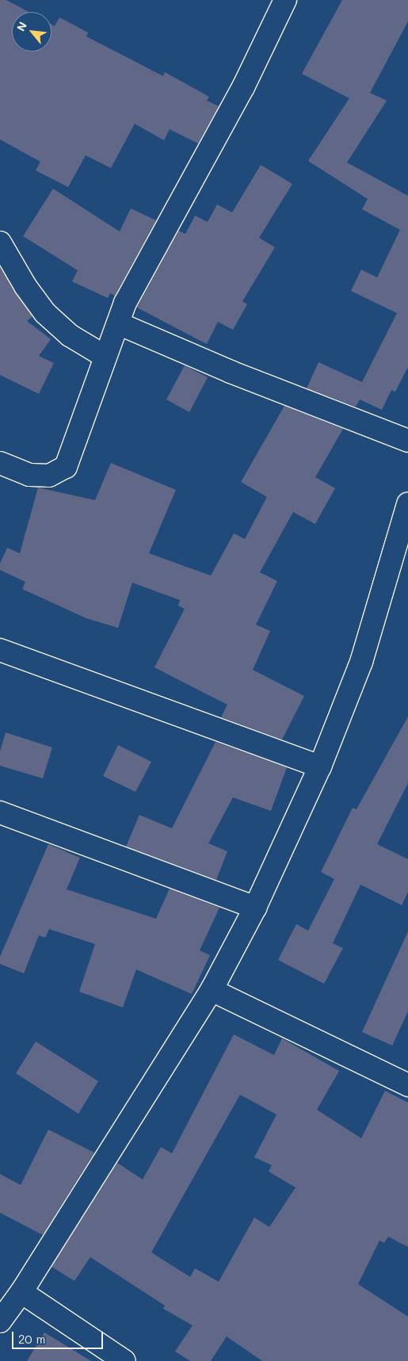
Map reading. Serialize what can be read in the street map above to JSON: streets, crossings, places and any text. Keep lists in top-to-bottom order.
{
  "scale_bar": "20 m",
  "north": "top left"
}
